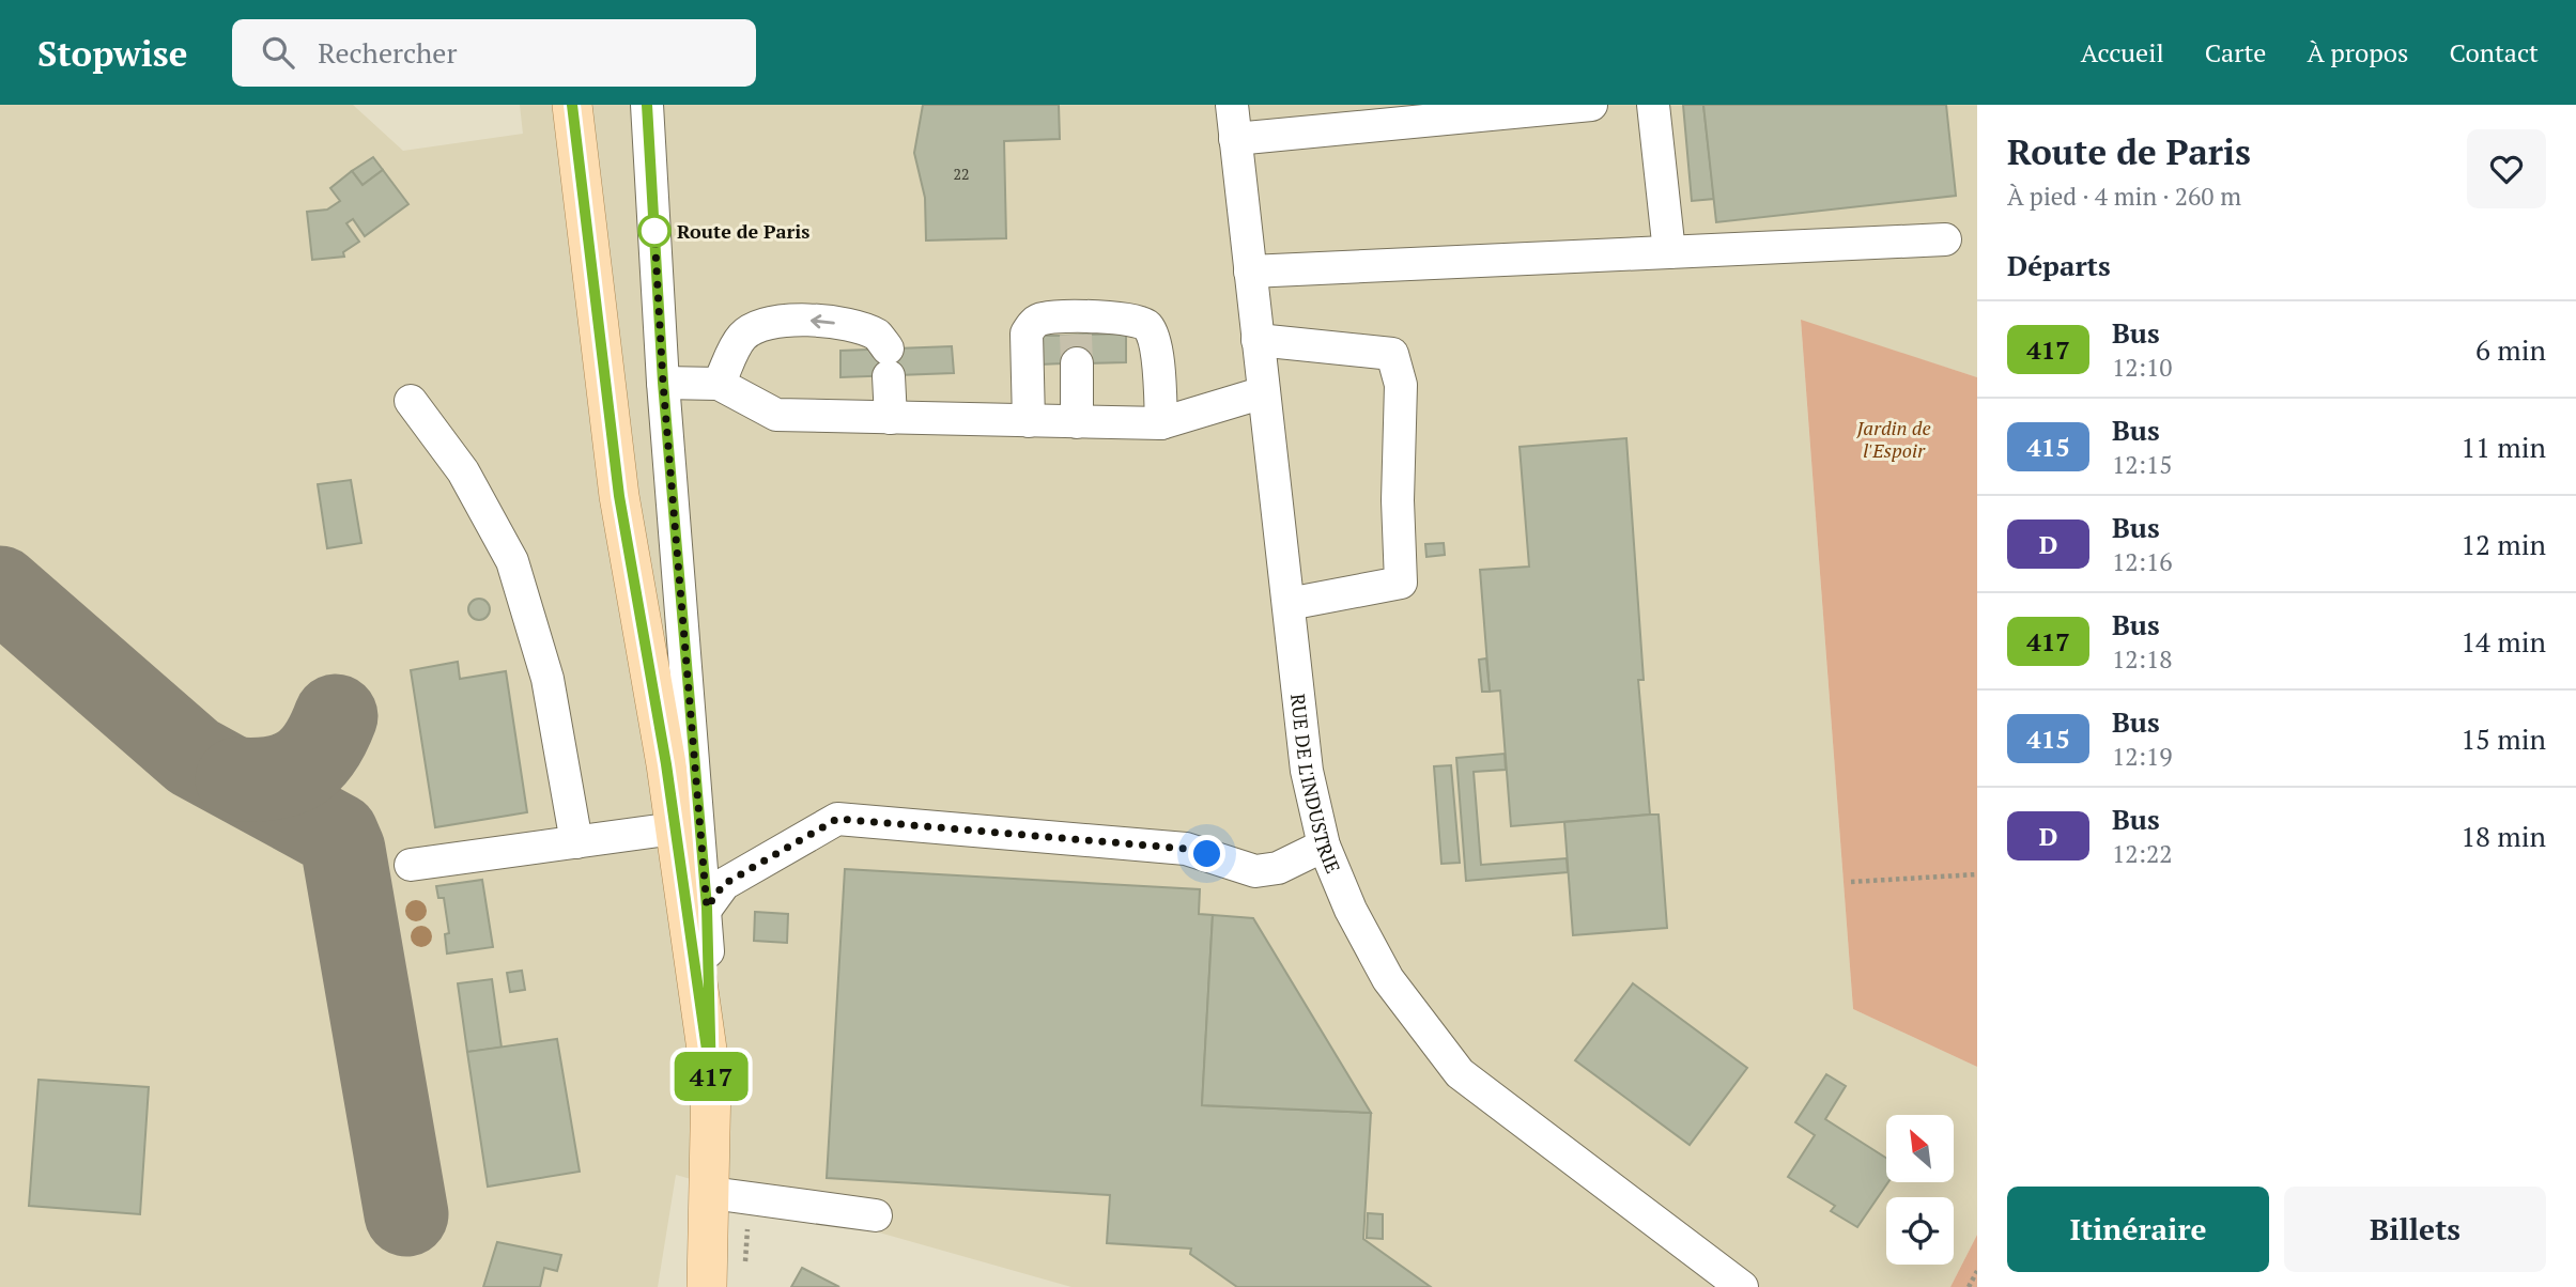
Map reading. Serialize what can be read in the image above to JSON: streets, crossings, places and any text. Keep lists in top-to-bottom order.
{
  "streets": {
    "street": ["RUE DE L'INDUSTRIE"]
  },
  "parks": ["Jardin de l'Espoir"],
  "places": ["Route de Paris"],
  "lines": ["bus line 417"],
  "house_numbers": ["22"],
  "north": "top left",
  "page": {
    "header": "Stopwise",
    "search": "Rechercher",
    "nav": [
      "Accueil",
      "Carte",
      "À propos",
      "Contact"
    ],
    "on_map": "417",
    "heading": [
      ["Route de Paris", "À pied · 4 min · 260 m"],
      "Départs"
    ],
    "list": [
      {
        "mark": "417",
        "name": "Bus",
        "note": "12:10",
        "value": "6 min"
      },
      {
        "mark": "415",
        "name": "Bus",
        "note": "12:15",
        "value": "11 min"
      },
      {
        "mark": "D",
        "name": "Bus",
        "note": "12:16",
        "value": "12 min"
      },
      {
        "mark": "417",
        "name": "Bus",
        "note": "12:18",
        "value": "14 min"
      },
      {
        "mark": "415",
        "name": "Bus",
        "note": "12:19",
        "value": "15 min"
      },
      {
        "mark": "D",
        "name": "Bus",
        "note": "12:22",
        "value": "18 min"
      }
    ],
    "buttons": ["Itinéraire", "Billets"]
  }
}
